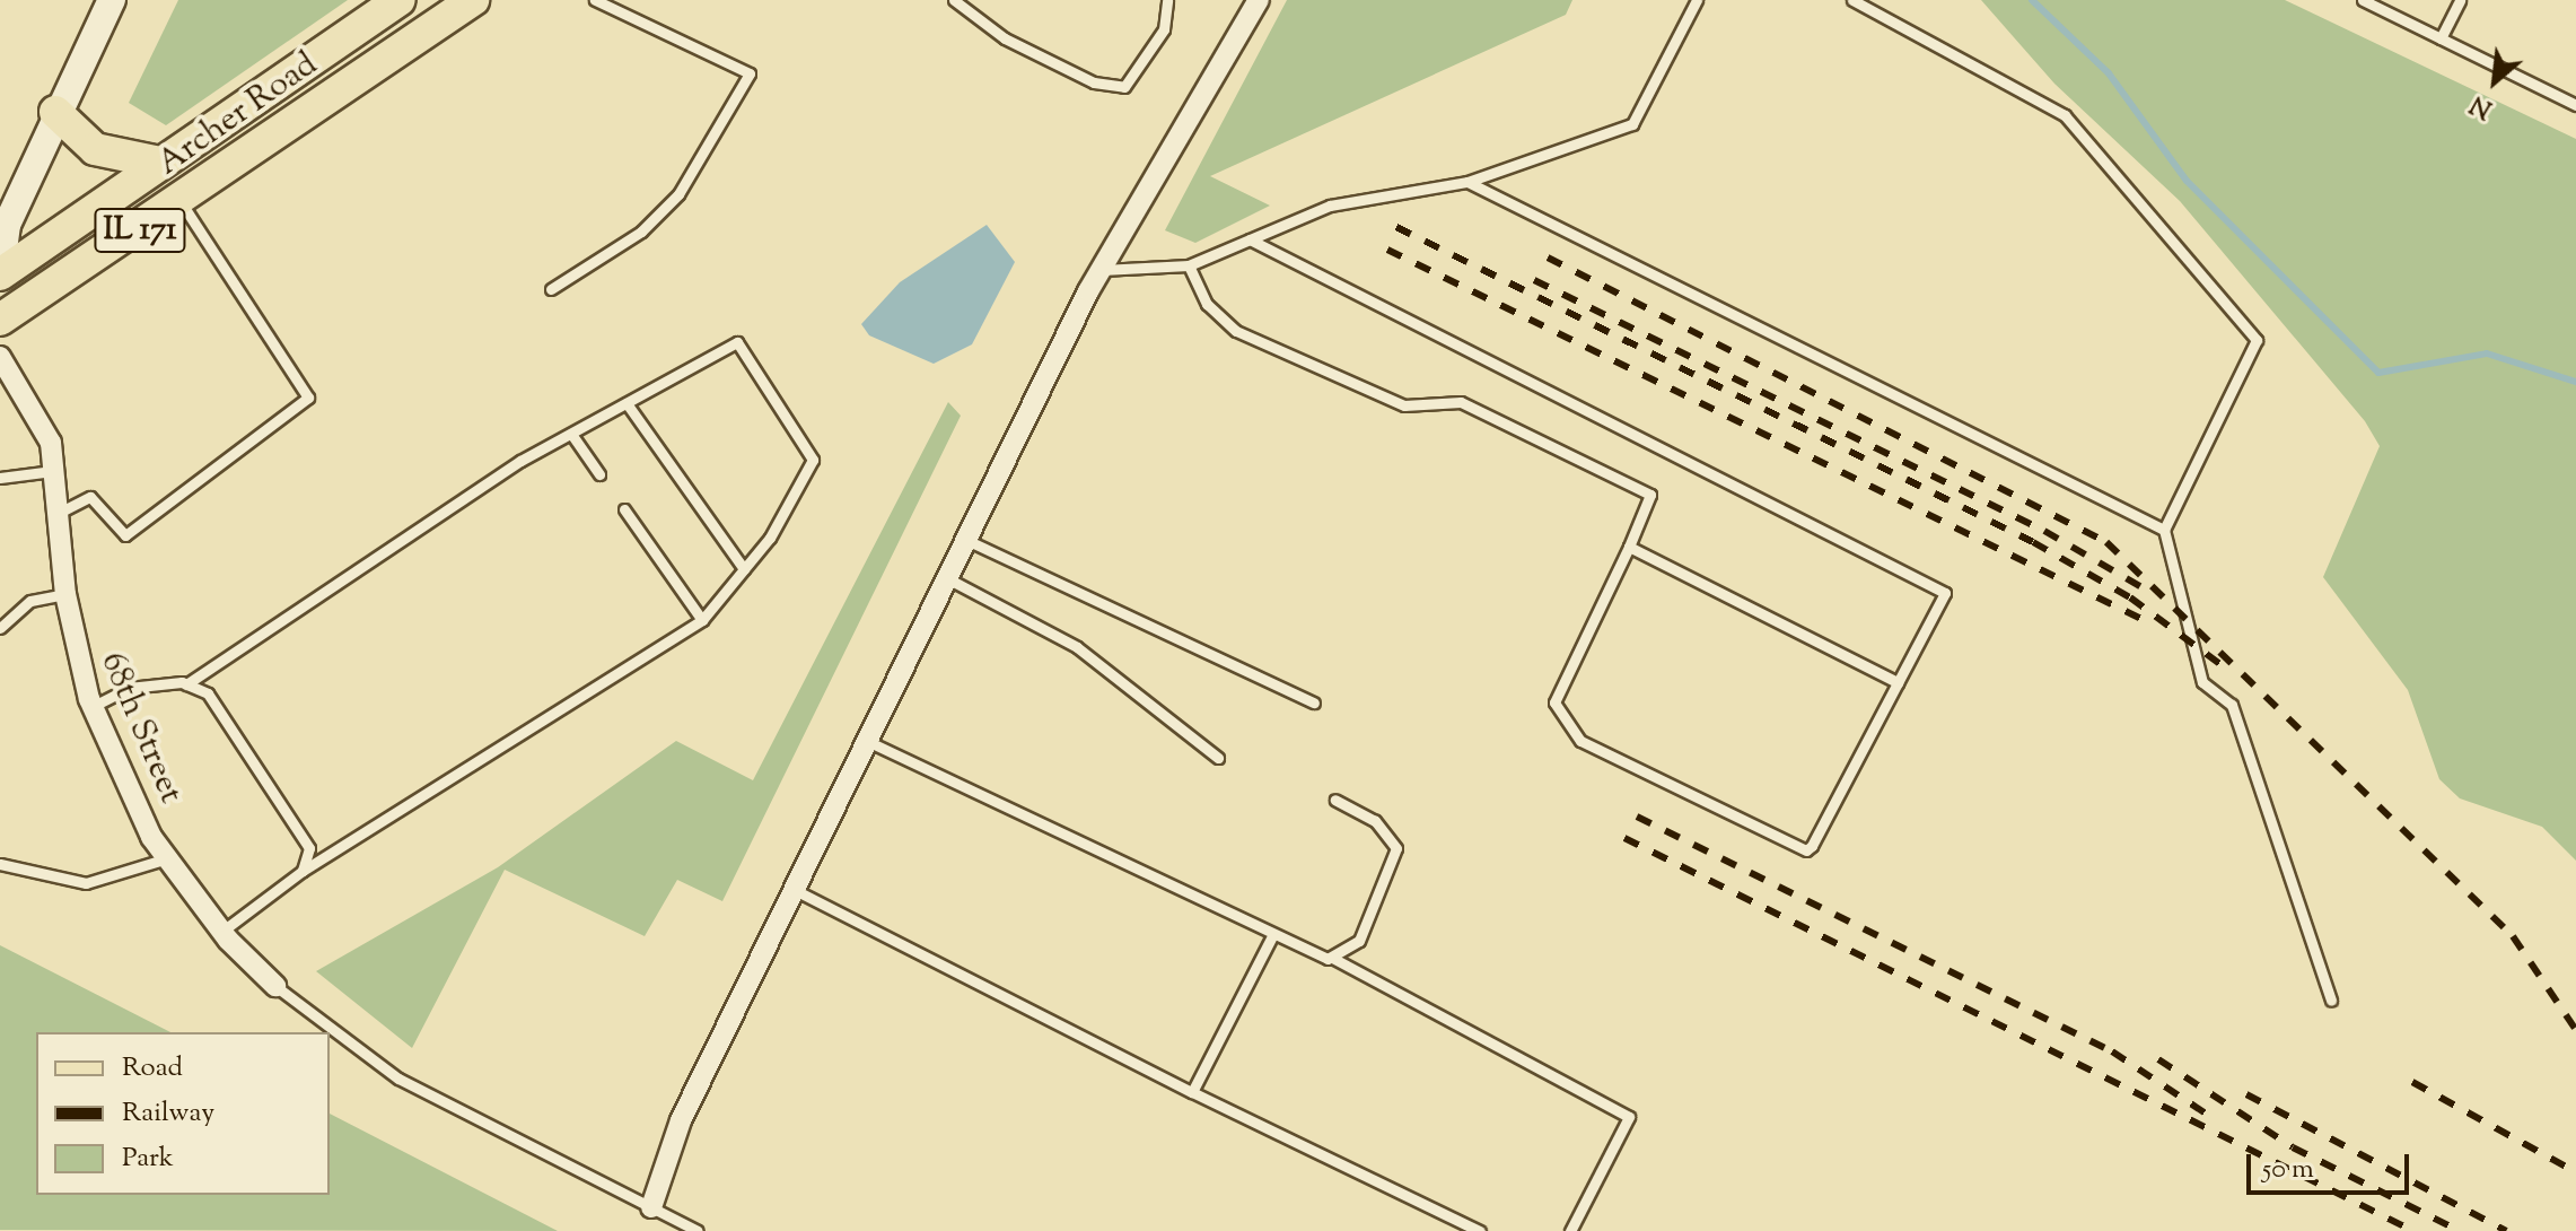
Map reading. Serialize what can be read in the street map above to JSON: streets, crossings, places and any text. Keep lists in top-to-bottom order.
{
  "streets": {
    "main road": ["Archer Road", "IL 171"],
    "street": ["68th Street"]
  },
  "legend": ["Road", "Railway", "Park"],
  "scale_bar": "50 m",
  "north": "bottom left"
}
